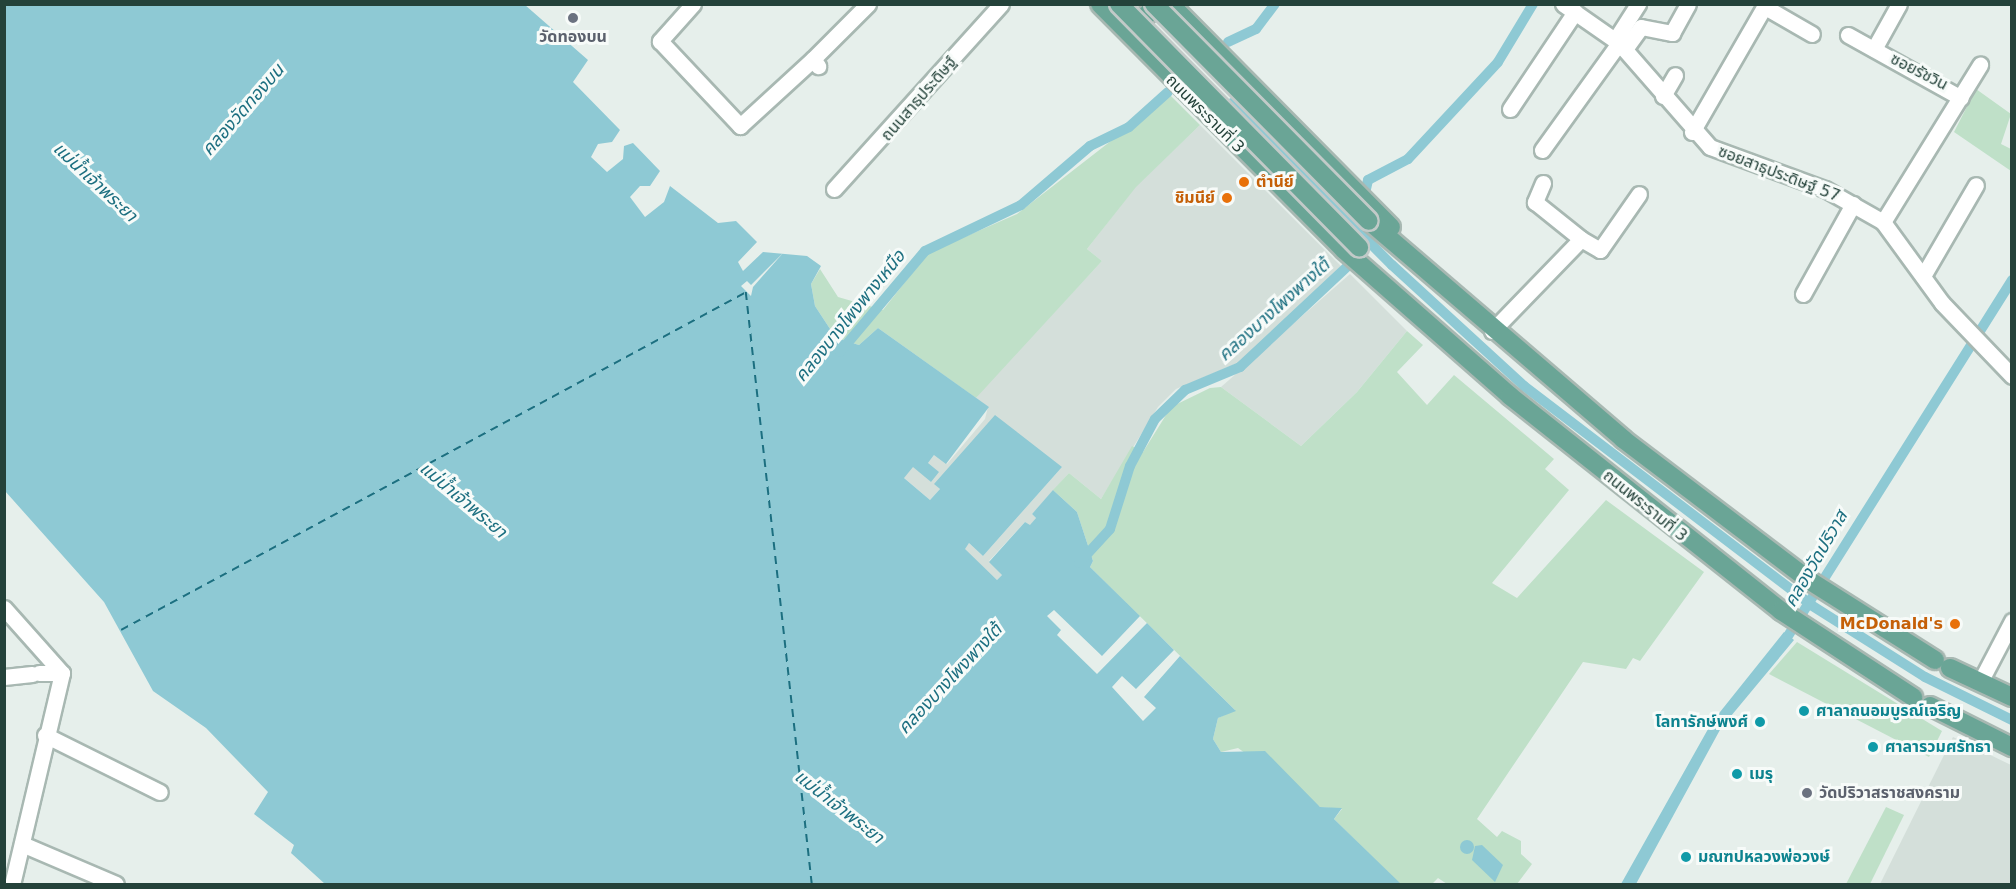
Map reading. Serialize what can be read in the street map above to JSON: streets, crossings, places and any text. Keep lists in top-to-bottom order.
{
  "streets": {
    "main road": ["ถนนพระรามที่ 3"],
    "street": ["ซอยรัชวิน", "ถนนสาธุประดิษฐ์", "ซอยสาธุประดิษฐ์ 57"]
  },
  "water": [
    "คลองวัดทองบน",
    "แม่น้ำเจ้าพระยา",
    "คลองบางโพงพางใต้",
    "คลองบางโพงพางเหนือ",
    "คลองวัดปริวาส"
  ],
  "places": [
    "วัดทองบน",
    "ตำนีย์",
    "ชิมนีย์",
    "McDonald's",
    "ศาลาถนอมบูรณ์เจริญ",
    "โลทารักษ์พงศ์",
    "ศาลารวมศรัทธา",
    "เมรุ",
    "วัดปริวาสราชสงคราม",
    "มณฑปหลวงพ่อวงษ์"
  ]
}
